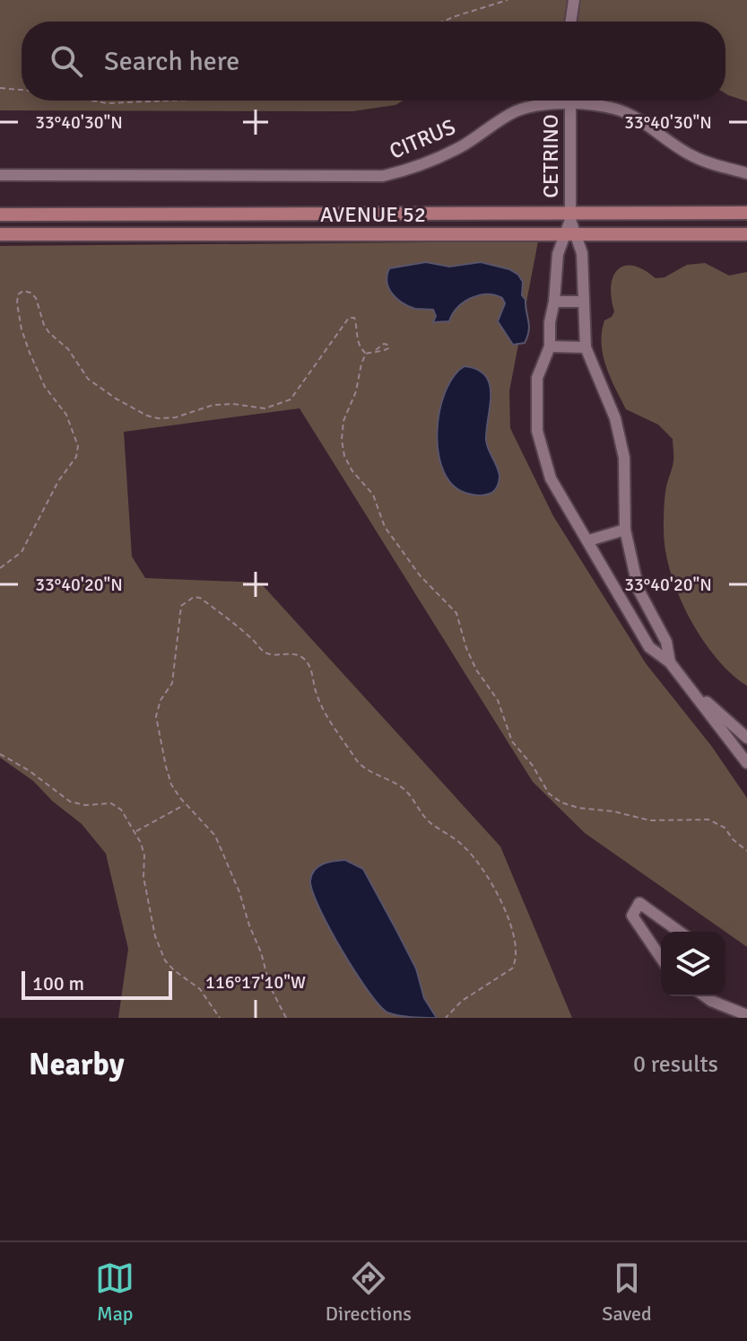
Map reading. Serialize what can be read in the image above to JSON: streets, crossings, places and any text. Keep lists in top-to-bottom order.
{
  "streets": {
    "main road": ["AVENUE 52"],
    "street": ["CITRUS", "CETRINO"]
  },
  "crossings": [
    ["CITRUS", "CETRINO"],
    ["CETRINO", "AVENUE 52"]
  ],
  "scale_bar": "100 m",
  "page": {
    "search": "Search here",
    "scale": "100 m",
    "heading": ["Nearby", "0 results"],
    "nav": ["Map", "Directions", "Saved"]
  },
  "coordinates": ["33°40'30\"N", "33°40'20\"N", "116°17'10\"W"]
}
